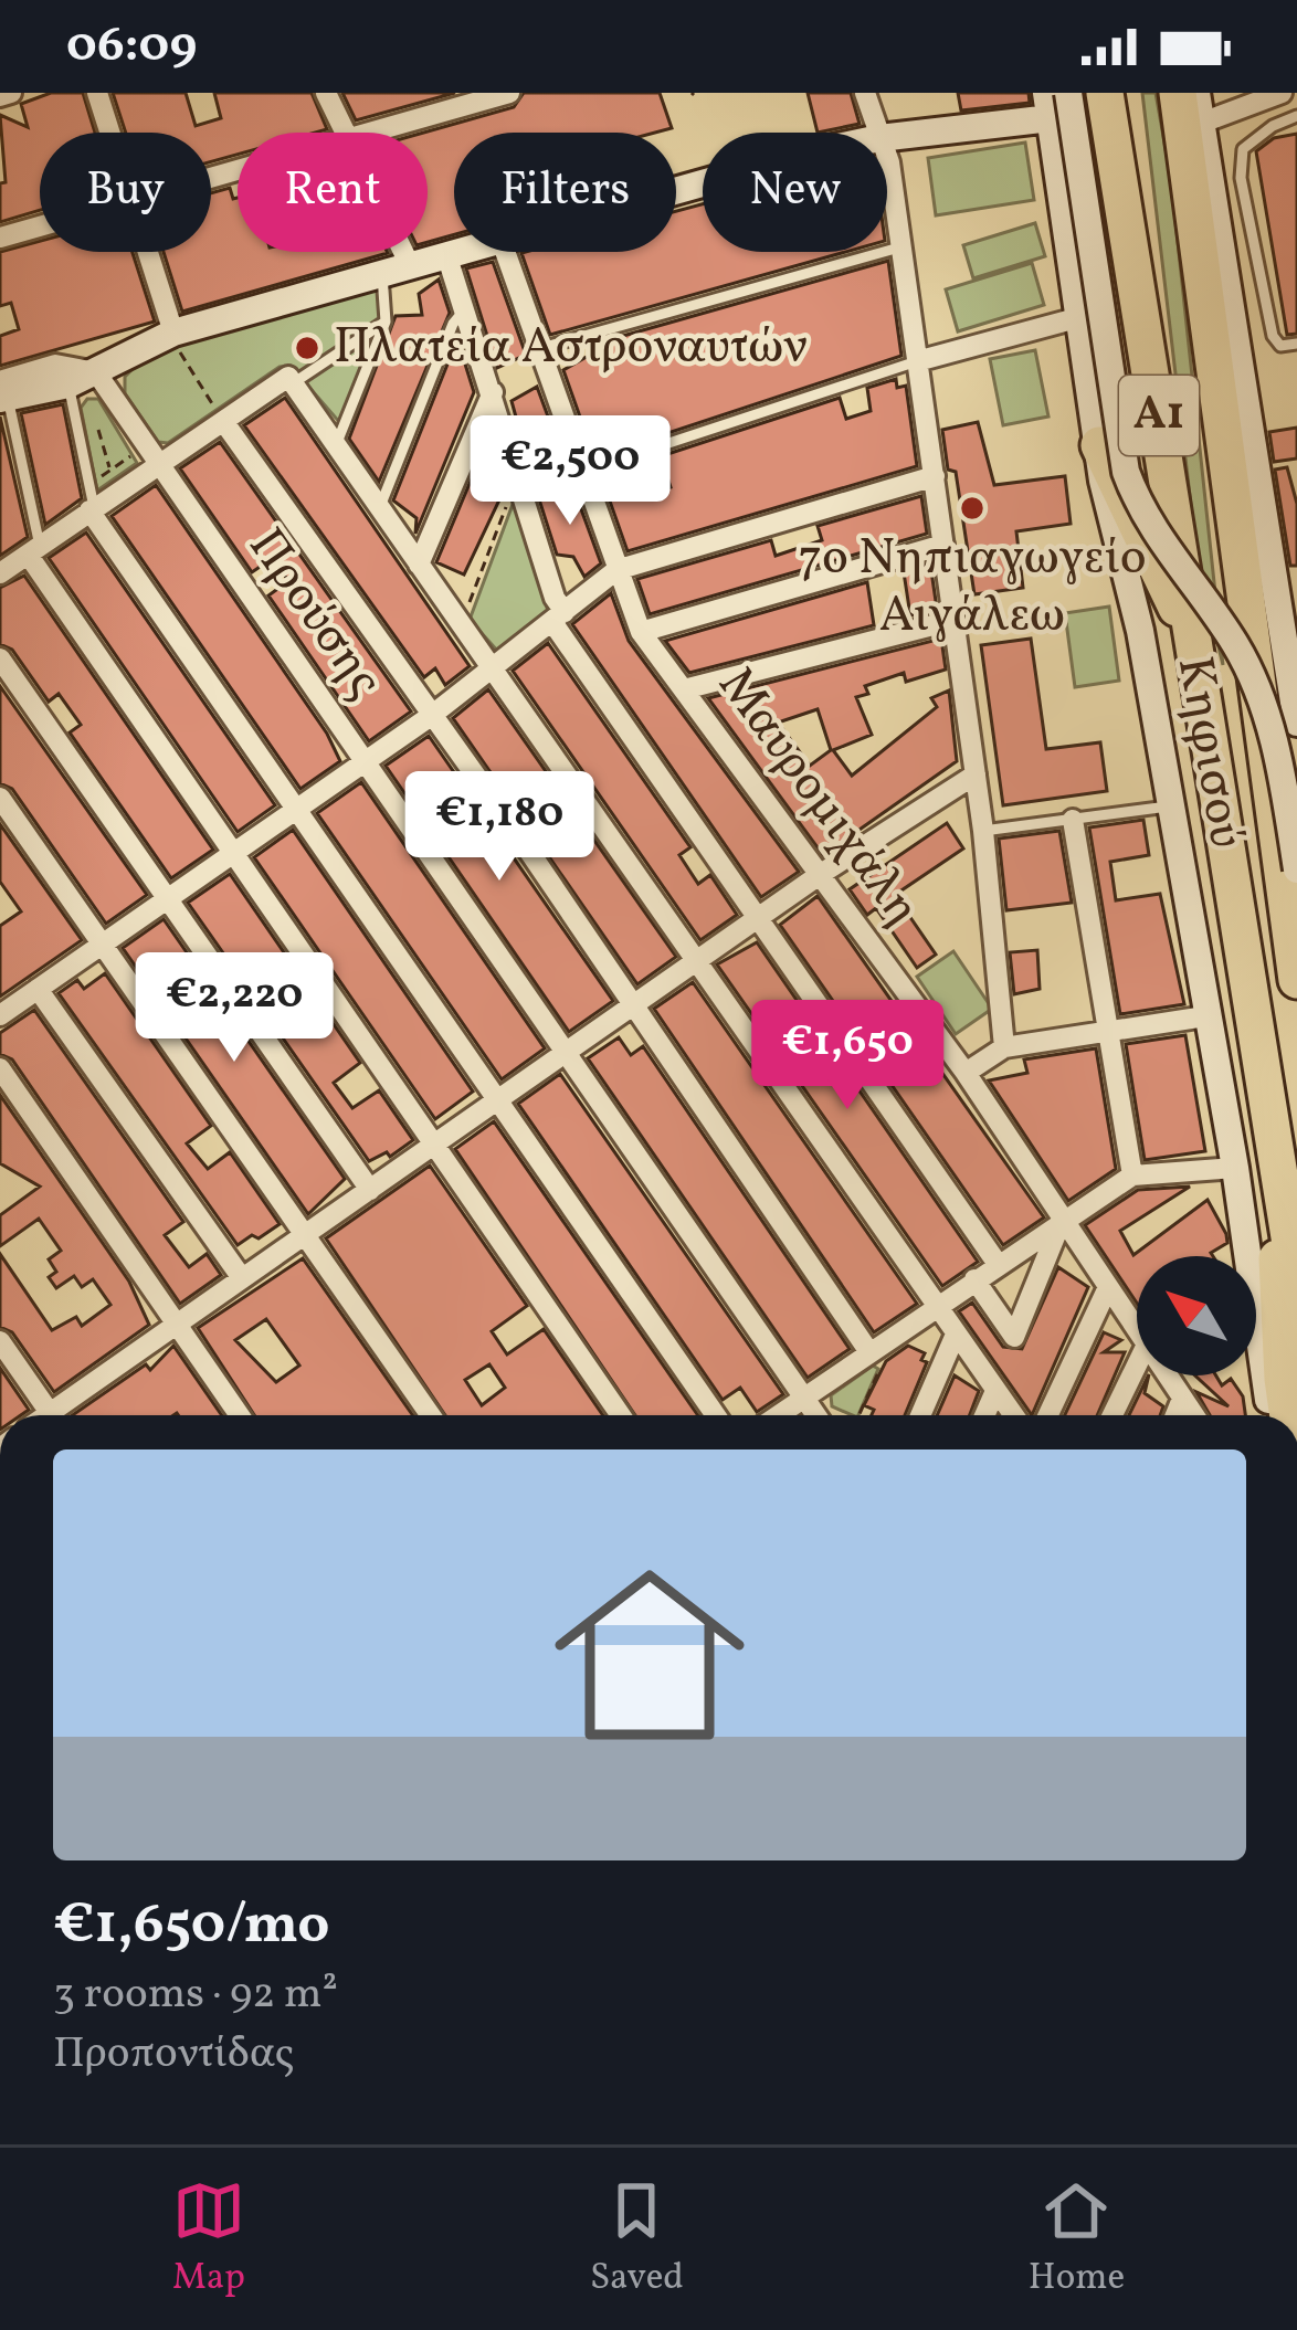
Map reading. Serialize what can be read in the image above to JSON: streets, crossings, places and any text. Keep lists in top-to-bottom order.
{
  "streets": {
    "highway": ["Α1"],
    "main road": ["Κηφισού"],
    "street": ["Προύσης", "Μαυρομιχάλη"]
  },
  "crossings": [
    ["Α1", "Κηφισού"]
  ],
  "places": ["Πλατεία Αστροναυτών", "7ο Νηπιαγωγείο Αιγάλεω"],
  "north": "top left",
  "page": {
    "status": "06:09",
    "chip": [
      "Buy",
      "Rent",
      "Filters",
      "New"
    ],
    "price": [
      "€2,500",
      "€1,180",
      "€2,220",
      "€1,650"
    ],
    "list": [
      {
        "name": "€1,650/mo",
        "note": "3 rooms · 92 m² · Προποντίδας"
      }
    ],
    "tabs": ["Map", "Saved", "Home"]
  }
}
